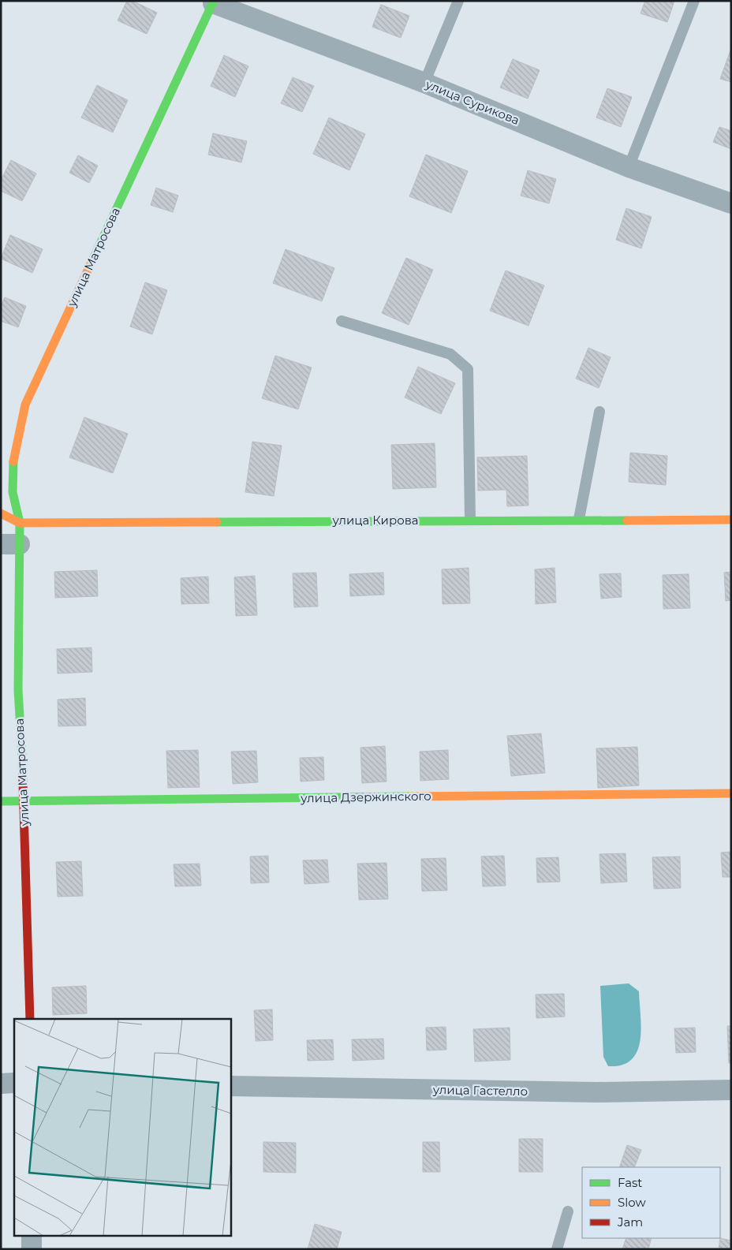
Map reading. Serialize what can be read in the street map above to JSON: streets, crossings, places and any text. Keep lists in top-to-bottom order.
{
  "streets": {
    "street": [
      "улица Сурикова",
      "улица Матросова",
      "улица Кирова",
      "улица Дзержинского",
      "улица Гастелло"
    ]
  },
  "crossings": [
    ["улица Сурикова", "улица Матросова"],
    ["улица Матросова", "улица Кирова"],
    ["улица Матросова", "улица Дзержинского"]
  ],
  "legend": ["Fast", "Slow", "Jam"]
}
